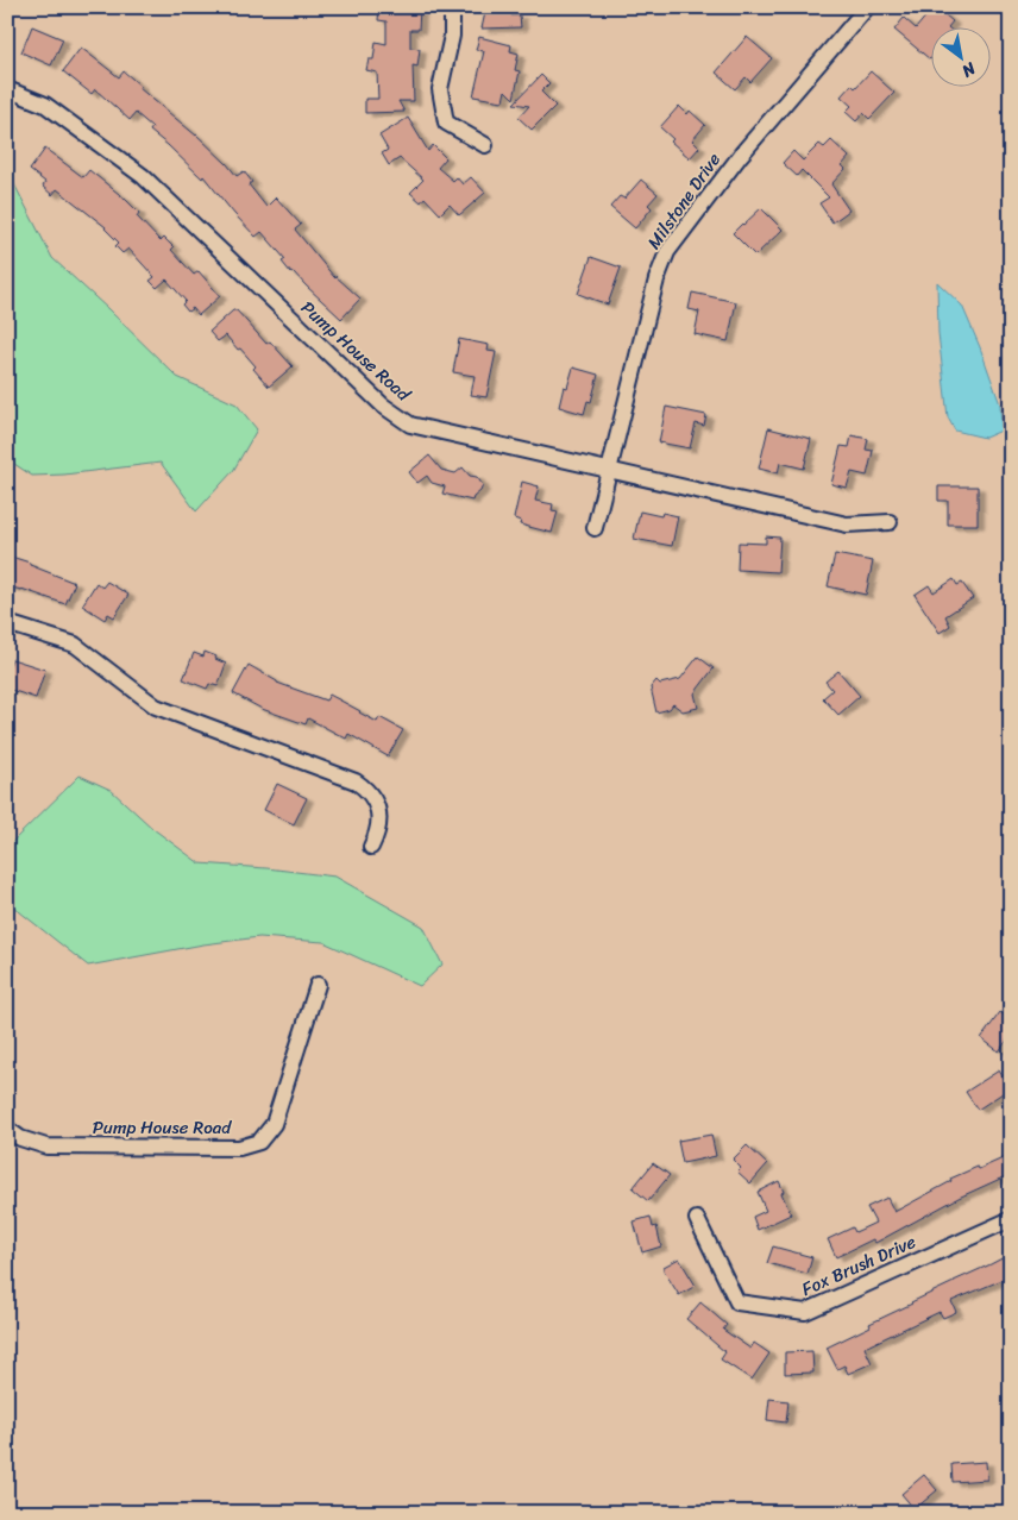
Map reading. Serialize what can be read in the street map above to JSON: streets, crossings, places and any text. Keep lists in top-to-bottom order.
{
  "streets": {
    "street": ["Milstone Drive", "Pump House Road", "Fox Brush Drive"]
  },
  "crossings": [
    ["Milstone Drive", "Pump House Road"]
  ],
  "north": "bottom right"
}
